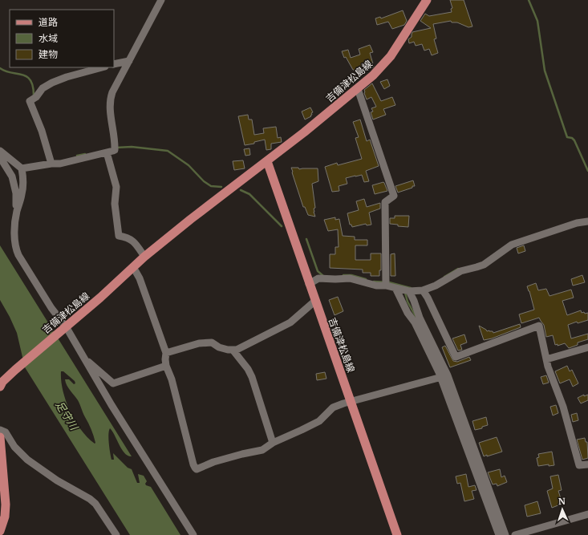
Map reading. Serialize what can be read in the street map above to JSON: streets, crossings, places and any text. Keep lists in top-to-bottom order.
{
  "streets": {
    "main road": ["吉備津松島線"]
  },
  "water": ["足守川"],
  "legend": ["道路", "水域", "建物"],
  "north": "top"
}
